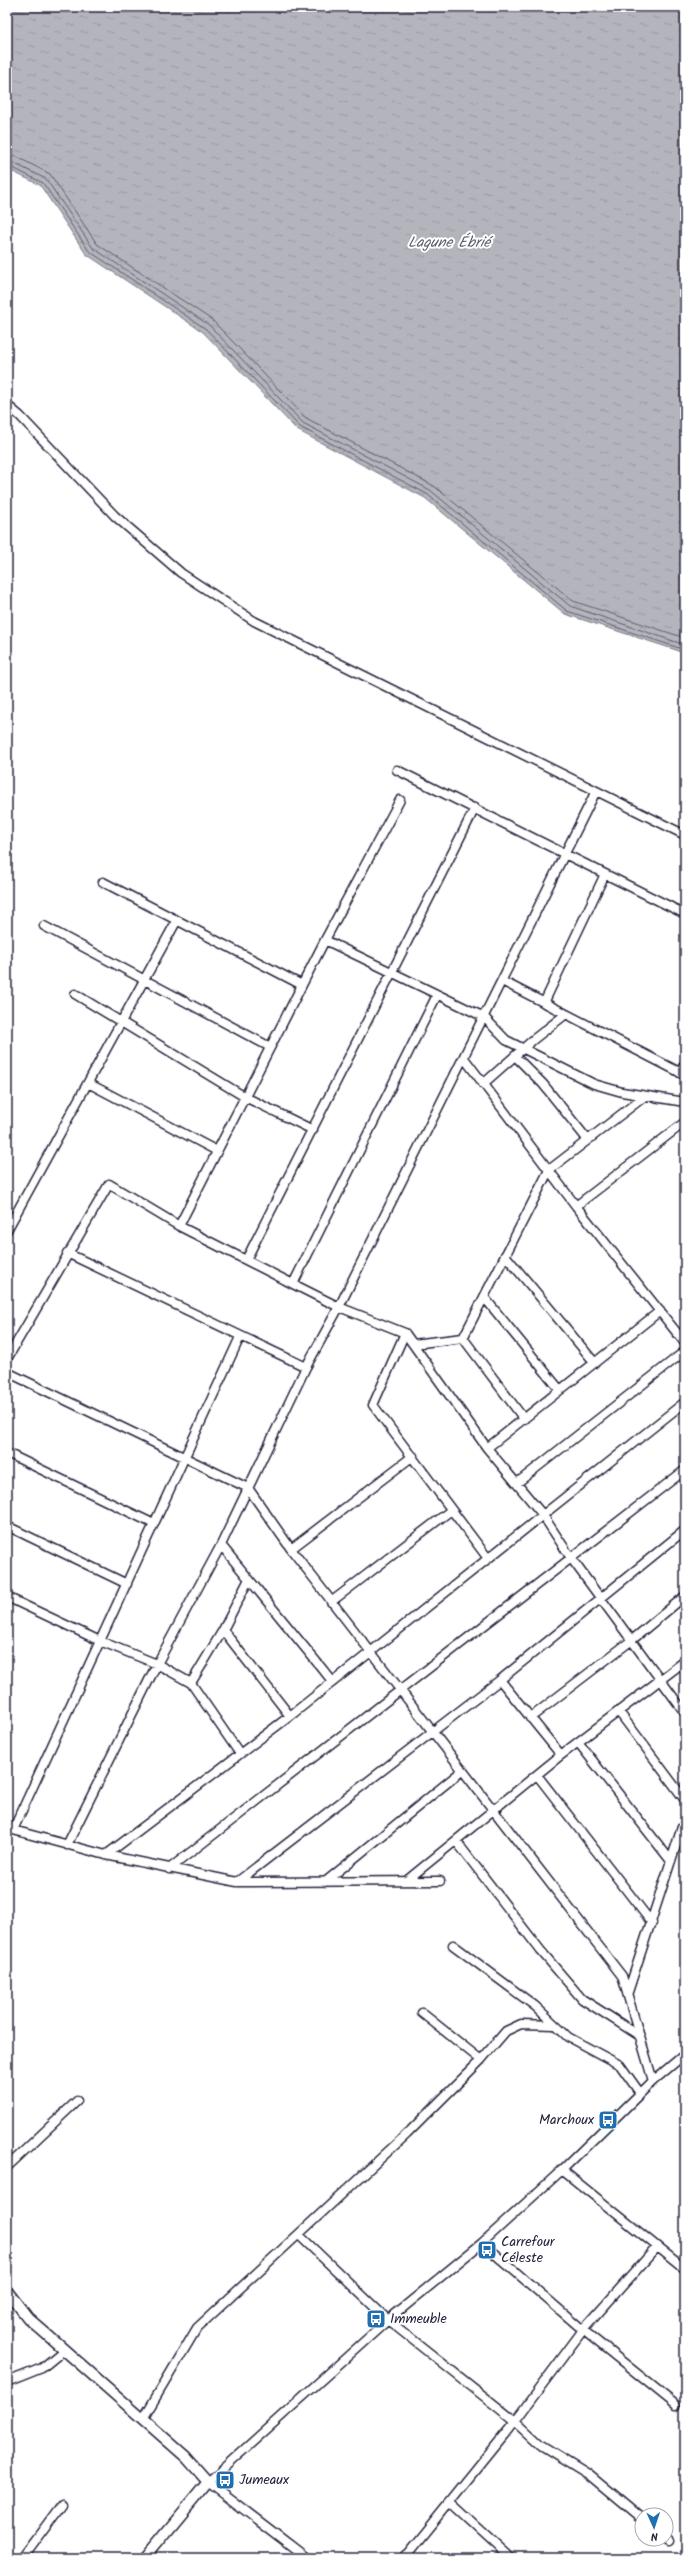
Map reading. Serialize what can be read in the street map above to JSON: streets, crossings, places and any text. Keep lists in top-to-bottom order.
{
  "water": ["Lagune Ébrié"],
  "places": {
    "bus stop": [
      "Marchoux",
      "Carrefour Céleste",
      "Immeuble",
      "Jumeaux"
    ]
  },
  "north": "bottom"
}
